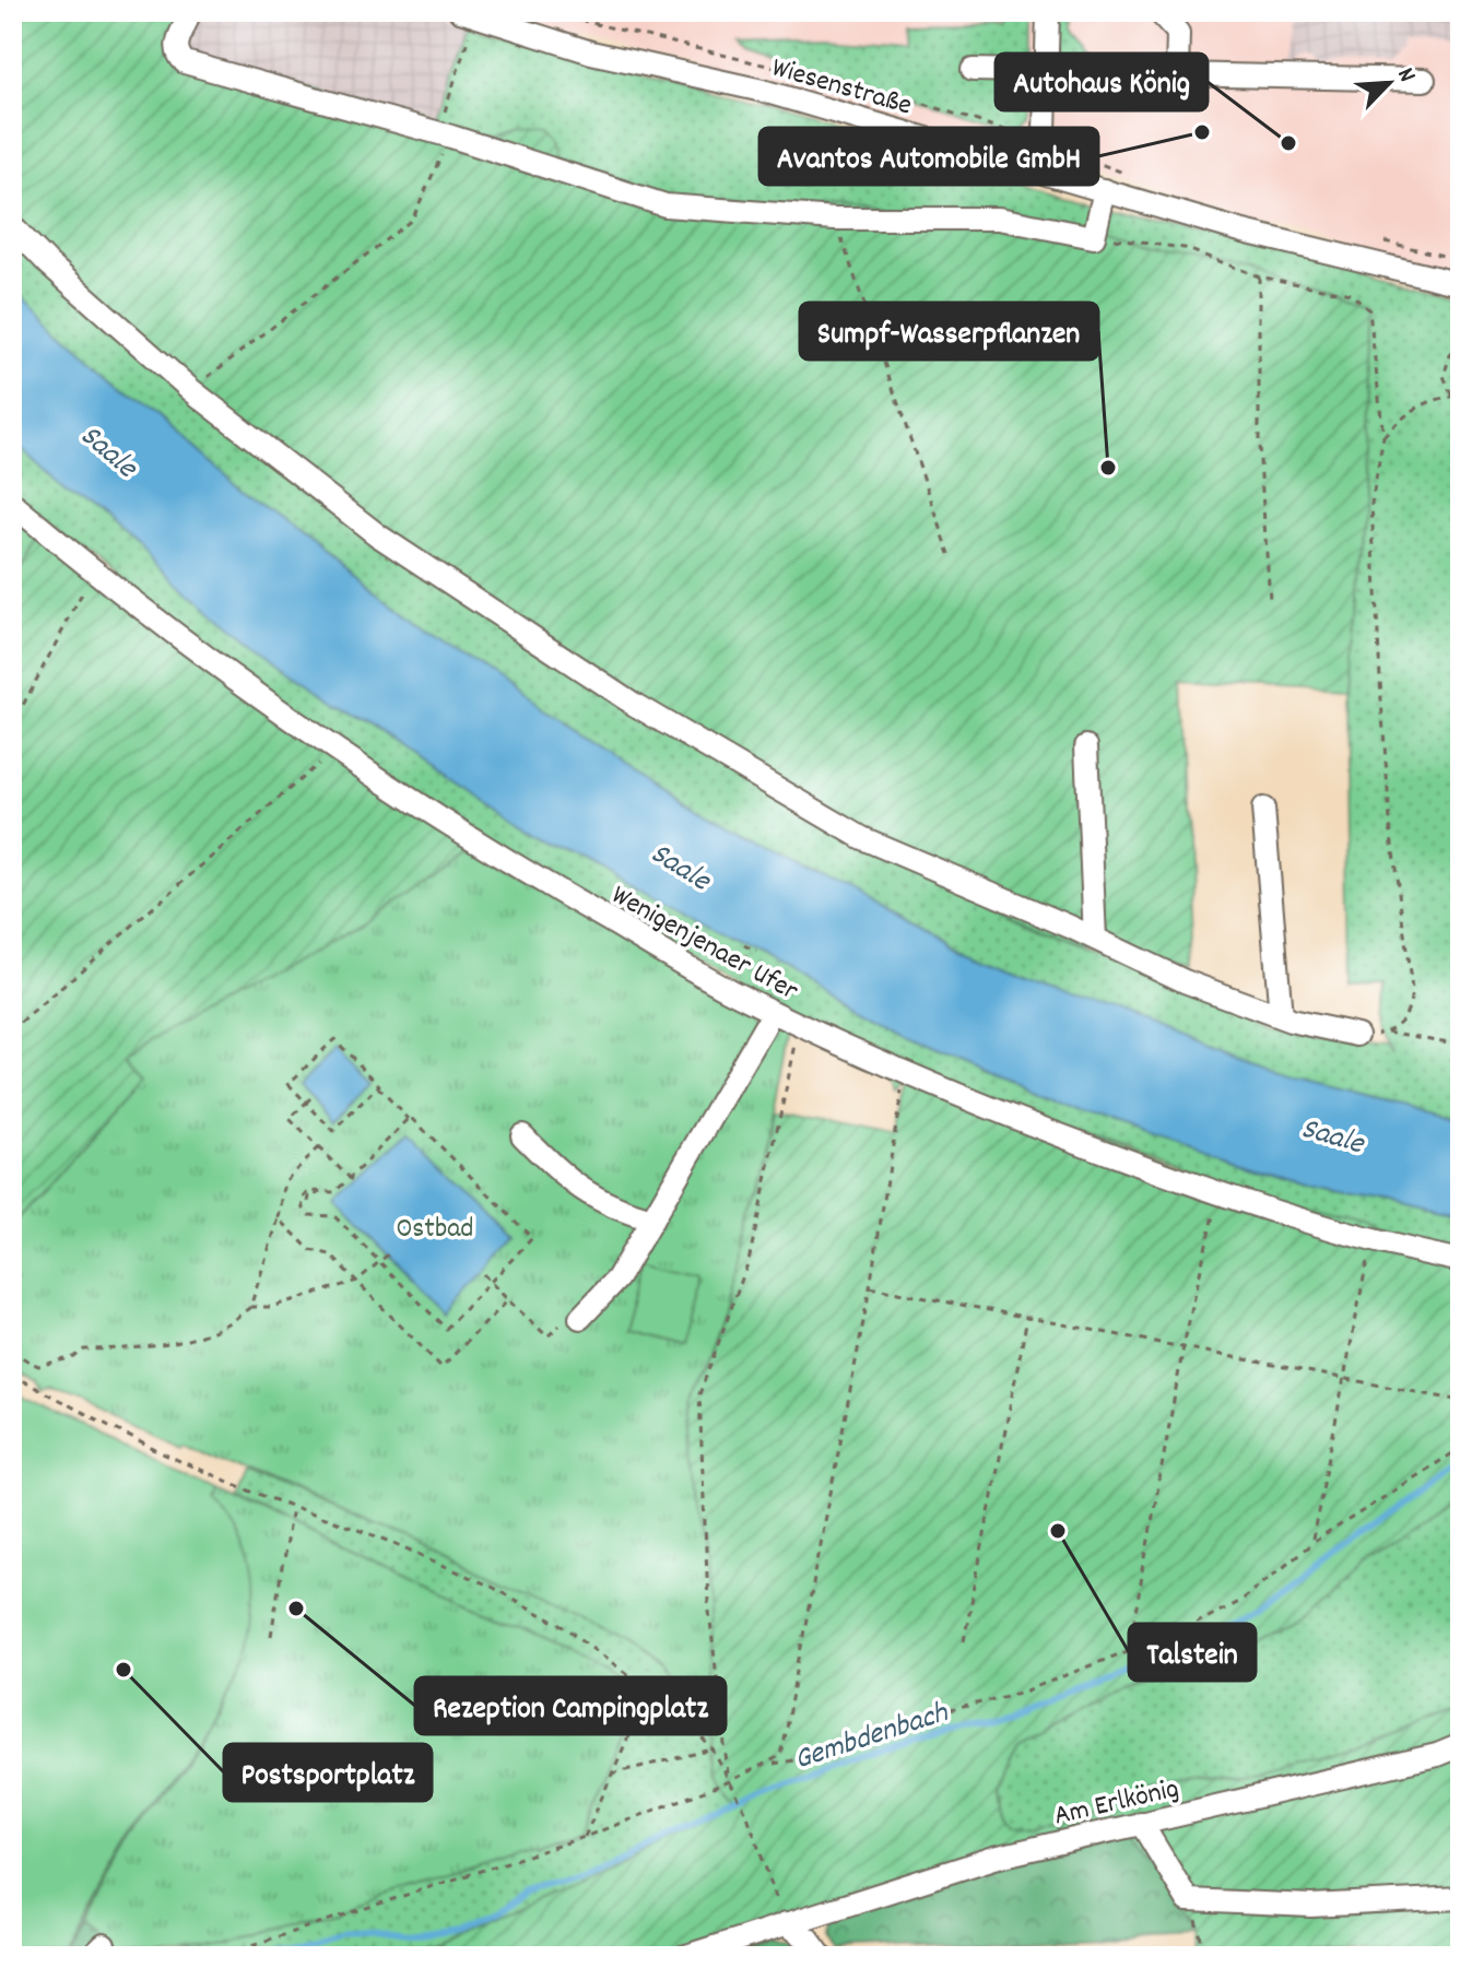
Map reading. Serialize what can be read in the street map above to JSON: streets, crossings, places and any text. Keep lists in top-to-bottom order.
{
  "streets": {
    "street": ["Wiesenstraße", "Wenigenjenaer Ufer", "Am Erlkönig"]
  },
  "water": ["Saale", "Gembdenbach"],
  "parks": ["Ostbad"],
  "places": [
    "Avantos Automobile GmbH",
    "Autohaus König",
    "Sumpf-Wasserpflanzen",
    "Talstein",
    "Rezeption Campingplatz",
    "Postsportplatz"
  ],
  "north": "top right"
}
